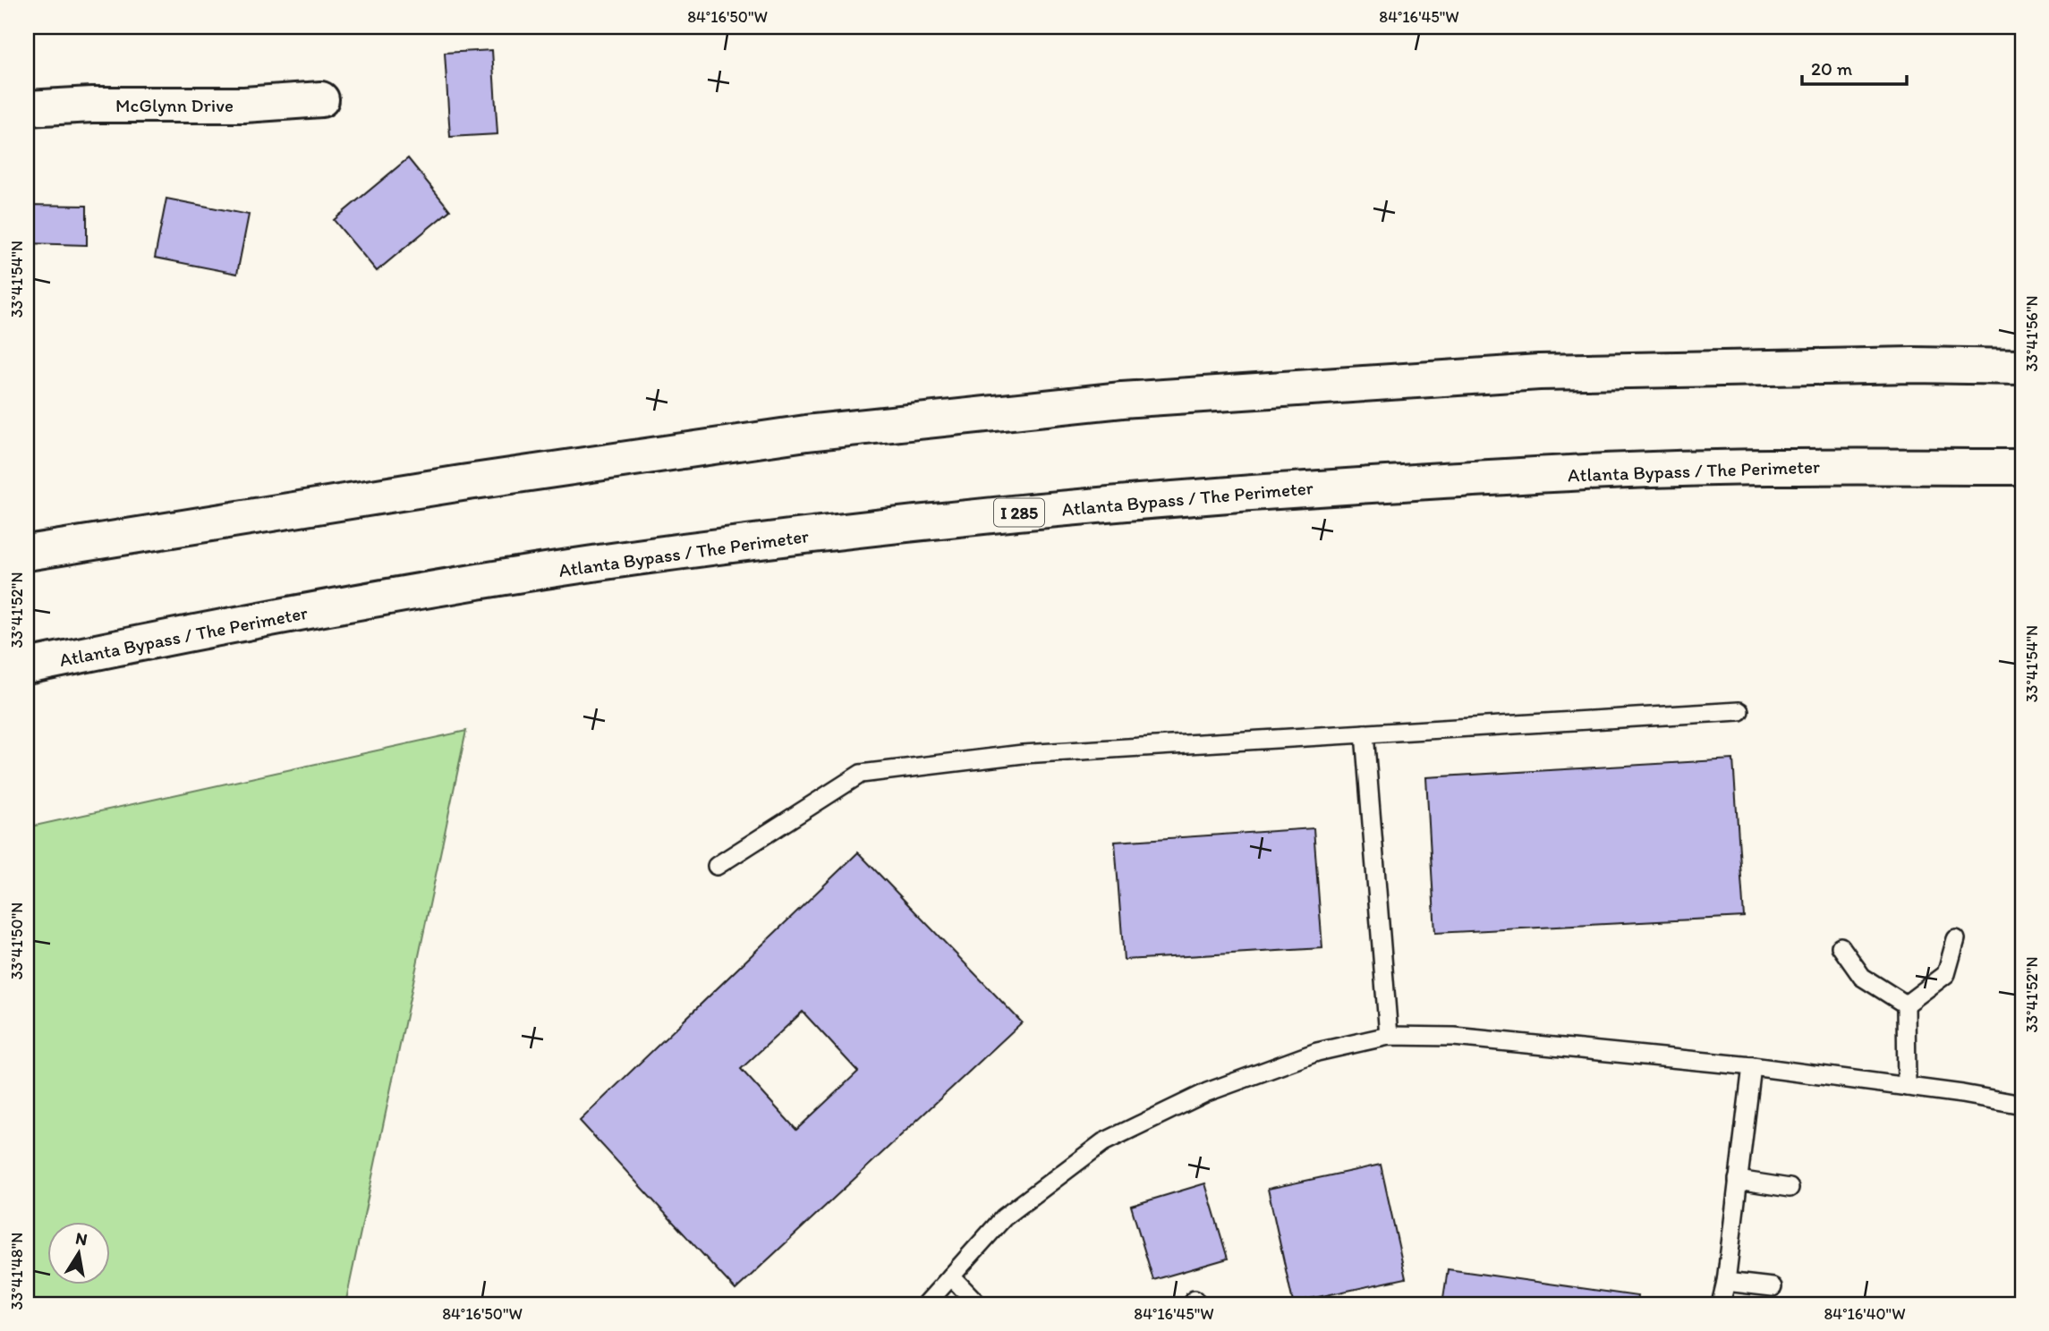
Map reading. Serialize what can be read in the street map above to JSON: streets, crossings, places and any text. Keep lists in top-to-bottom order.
{
  "streets": {
    "main road": ["McGlynn Drive", "Atlanta Bypass / The Perimeter", "I 285"]
  },
  "scale_bar": "20 m",
  "north": "top",
  "coordinates": [
    "84°16'50\"W",
    "84°16'45\"W",
    "33°41'54\"N",
    "33°41'56\"N",
    "33°41'52\"N",
    "33°41'50\"N",
    "33°41'48\"N",
    "84°16'40\"W"
  ]
}
